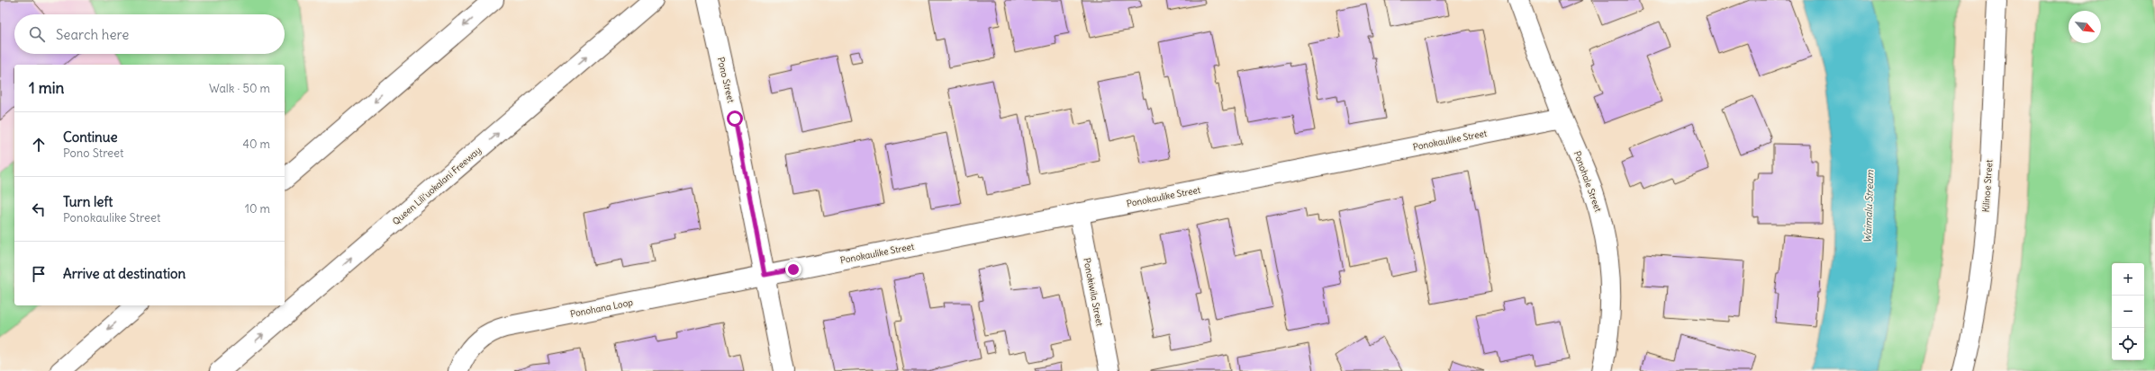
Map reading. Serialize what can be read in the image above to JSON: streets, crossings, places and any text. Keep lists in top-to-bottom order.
{
  "streets": {
    "main road": [
      "Pono Street",
      "Ponokaulike Street",
      "Ponohale Street",
      "Queen Liliʻuokalani Freeway",
      "Kilinoe Street",
      "Ponokiwila Street",
      "Ponohana Loop"
    ]
  },
  "crossings": [
    ["Pono Street", "Ponokaulike Street"],
    ["Pono Street", "Ponohana Loop"],
    ["Ponokaulike Street", "Ponohale Street"],
    ["Ponokaulike Street", "Ponokiwila Street"],
    ["Ponokaulike Street", "Ponohana Loop"]
  ],
  "water": ["Waimalu Stream"],
  "north": "bottom right",
  "page": {
    "search": "Search here",
    "heading": ["1 min", "Walk · 50 m"],
    "list": [
      ["Continue", "Pono Street", "40 m"],
      ["Turn left", "Ponokaulike Street", "10 m"],
      "Arrive at destination"
    ],
    "map_buttons": ["+", "−"]
  }
}
